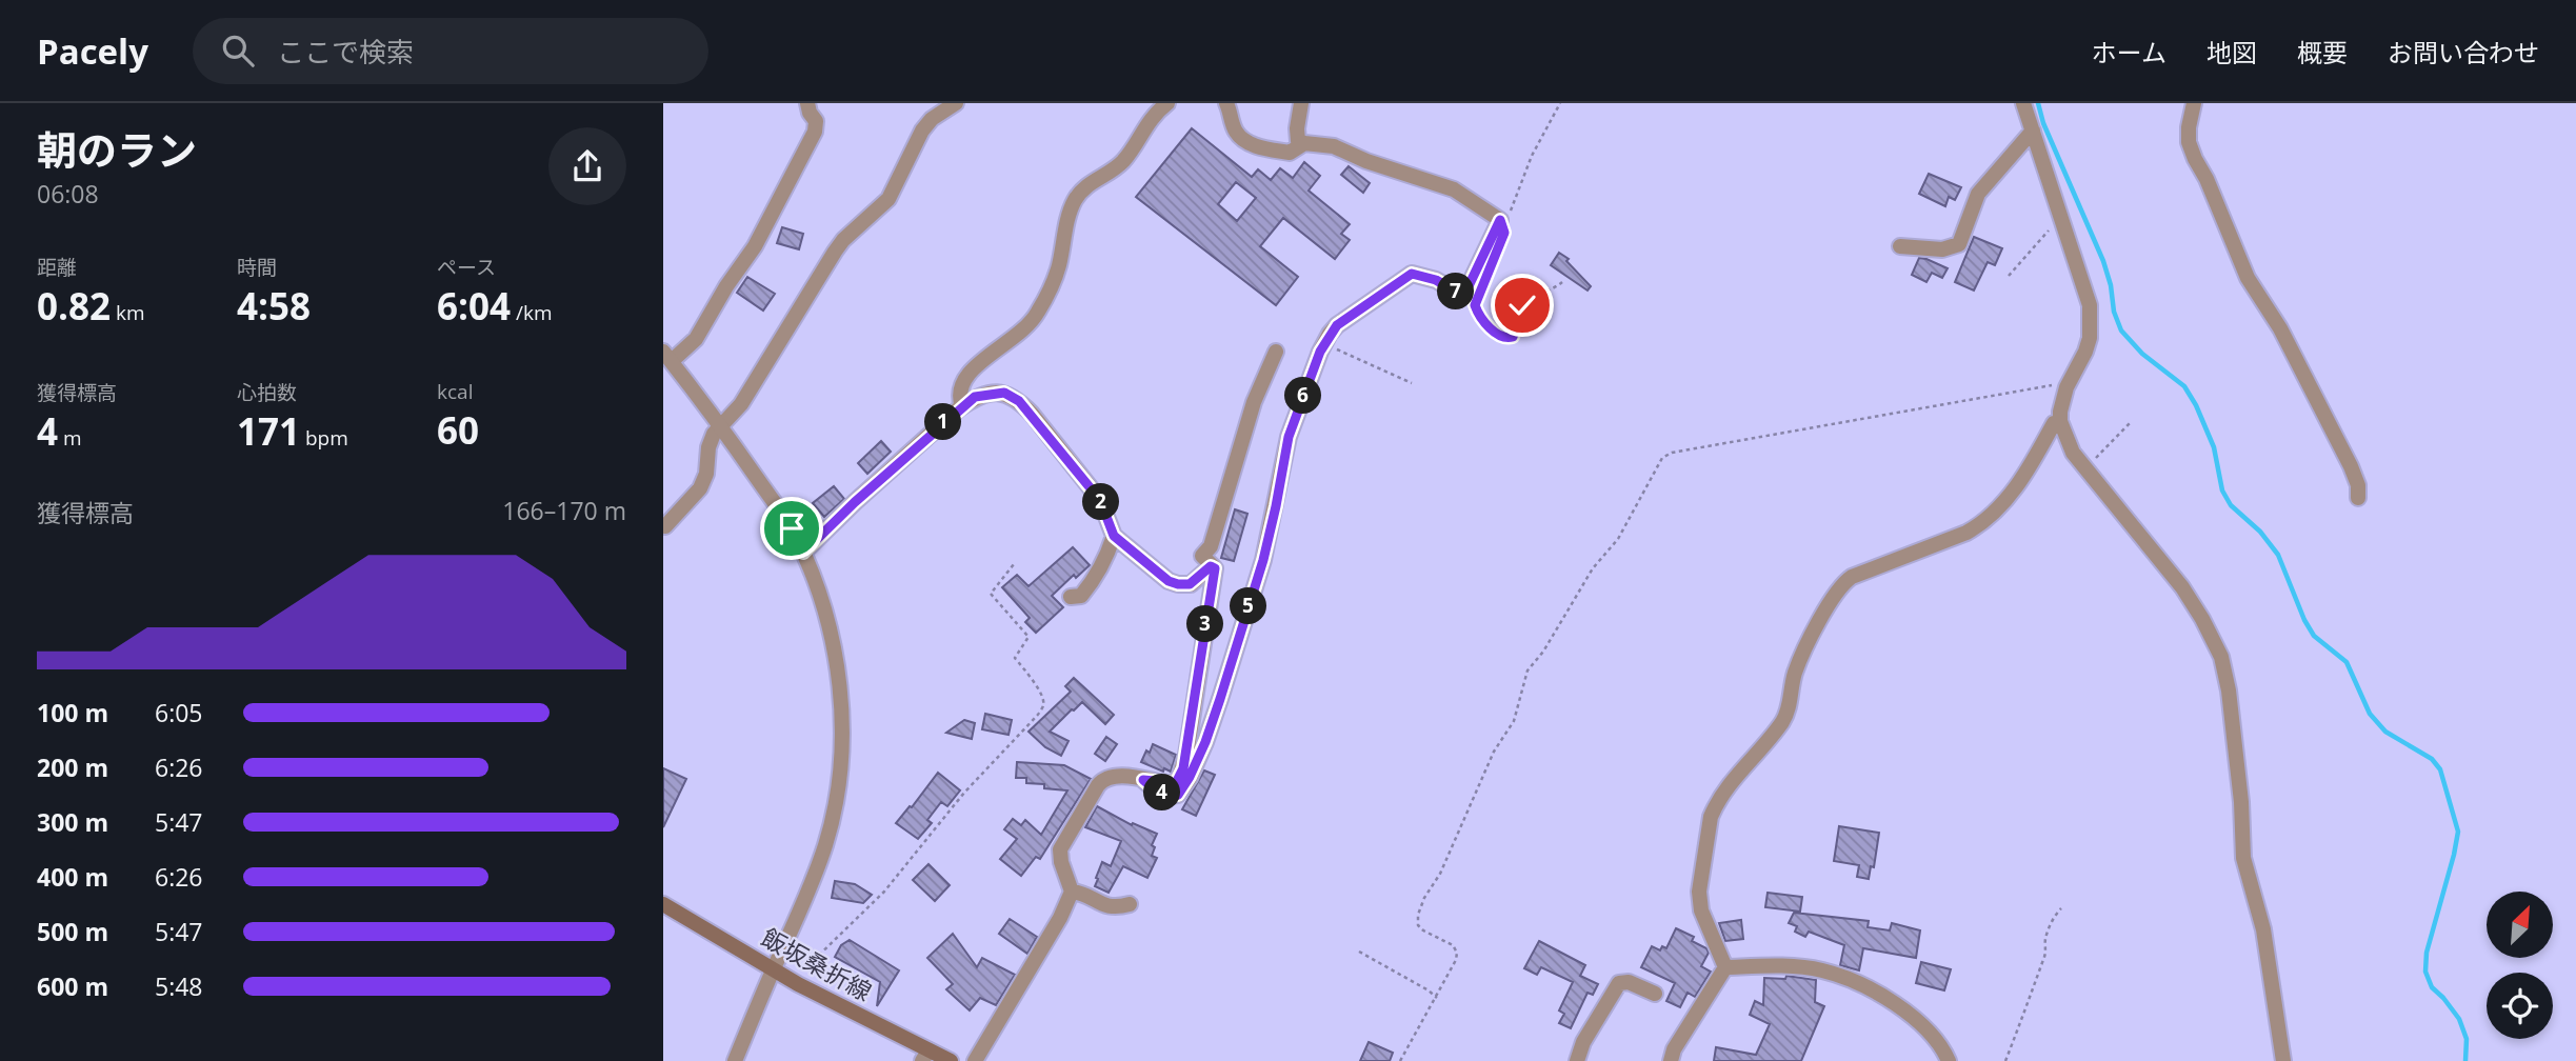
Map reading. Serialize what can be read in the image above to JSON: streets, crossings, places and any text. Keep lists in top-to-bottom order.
{
  "streets": {
    "main road": ["飯坂桑折線"]
  },
  "north": "top right",
  "page": {
    "header": "Pacely",
    "search": "ここで検索",
    "nav": [
      "ホーム",
      "地図",
      "概要",
      "お問い合わせ"
    ],
    "heading": ["朝のラン", "06:08"],
    "stats": [
      ["距離", "0.82 km"],
      ["時間", "4:58"],
      ["ペース", "6:04 /km"],
      ["獲得標高", "4 m"],
      ["心拍数", "171 bpm"],
      ["kcal", "60"]
    ],
    "pins": [
      "7",
      "6",
      "1",
      "2",
      "5",
      "3",
      "4"
    ],
    "chart": ["獲得標高", "166–170 m"],
    "list": [
      {
        "name": "100 m",
        "note": "6:05"
      },
      {
        "name": "200 m",
        "note": "6:26"
      },
      {
        "name": "300 m",
        "note": "5:47"
      },
      {
        "name": "400 m",
        "note": "6:26"
      },
      {
        "name": "500 m",
        "note": "5:47"
      },
      {
        "name": "600 m",
        "note": "5:48"
      }
    ]
  }
}
